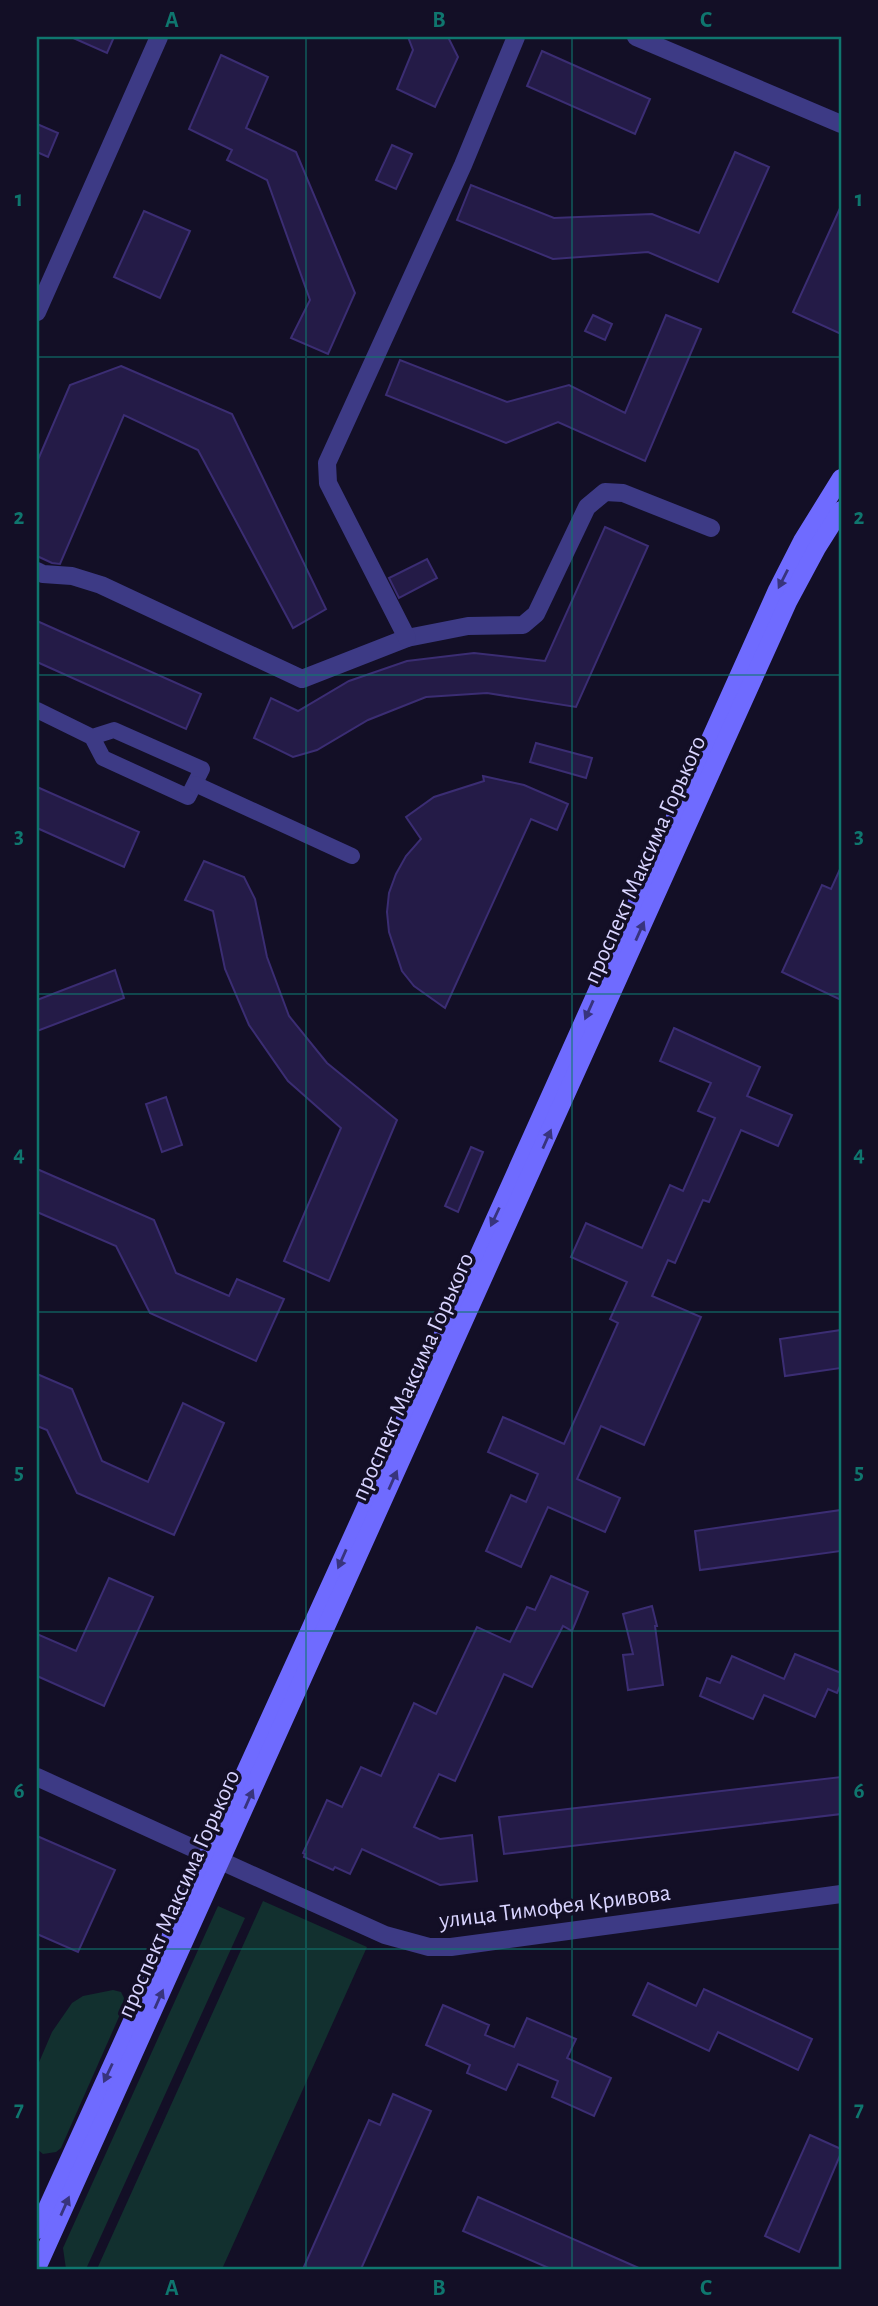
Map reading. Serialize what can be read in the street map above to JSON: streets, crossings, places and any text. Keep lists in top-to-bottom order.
{
  "streets": {
    "main road": ["проспект Максима Горького"],
    "street": ["улица Тимофея Кривова"]
  },
  "crossings": [
    ["проспект Максима Горького", "улица Тимофея Кривова"]
  ],
  "grid": {
    "columns": ["A", "B", "C"],
    "rows": [
      "1",
      "2",
      "3",
      "4",
      "5",
      "6",
      "7"
    ]
  }
}
